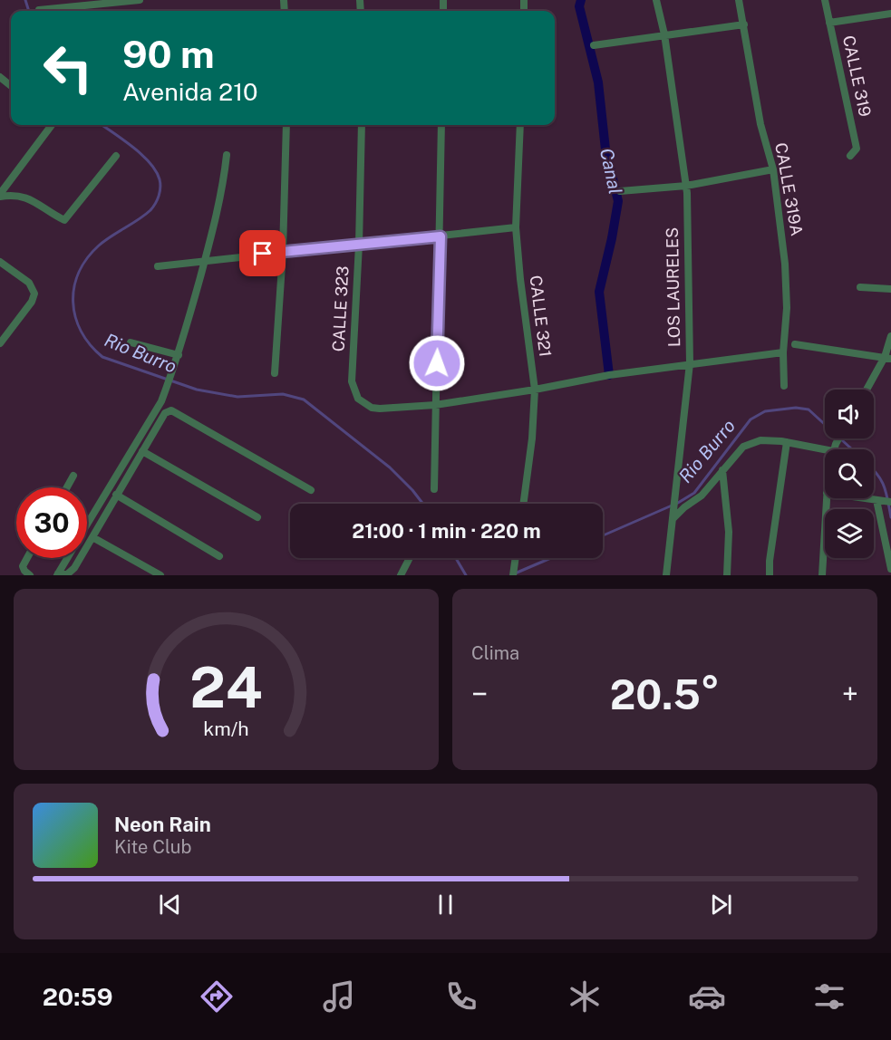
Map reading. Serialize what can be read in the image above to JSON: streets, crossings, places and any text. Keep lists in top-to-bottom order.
{
  "streets": {
    "street": [
      "CALLE 319",
      "CALLE 319A",
      "LOS LAURELES",
      "CALLE 323",
      "CALLE 321"
    ]
  },
  "water": ["Canal", "Rio Burro"],
  "page": {
    "turn": ["90 m", "Avenida 210"],
    "limit": "30",
    "trip": "21:00 · 1 min · 220 m",
    "tile": "Clima",
    "heat": ["−", "20.5°", "+"],
    "song": ["Neon Rain", "Kite Club"],
    "tabs": "20:59",
    "gauge": ["24", "km/h"]
  }
}
